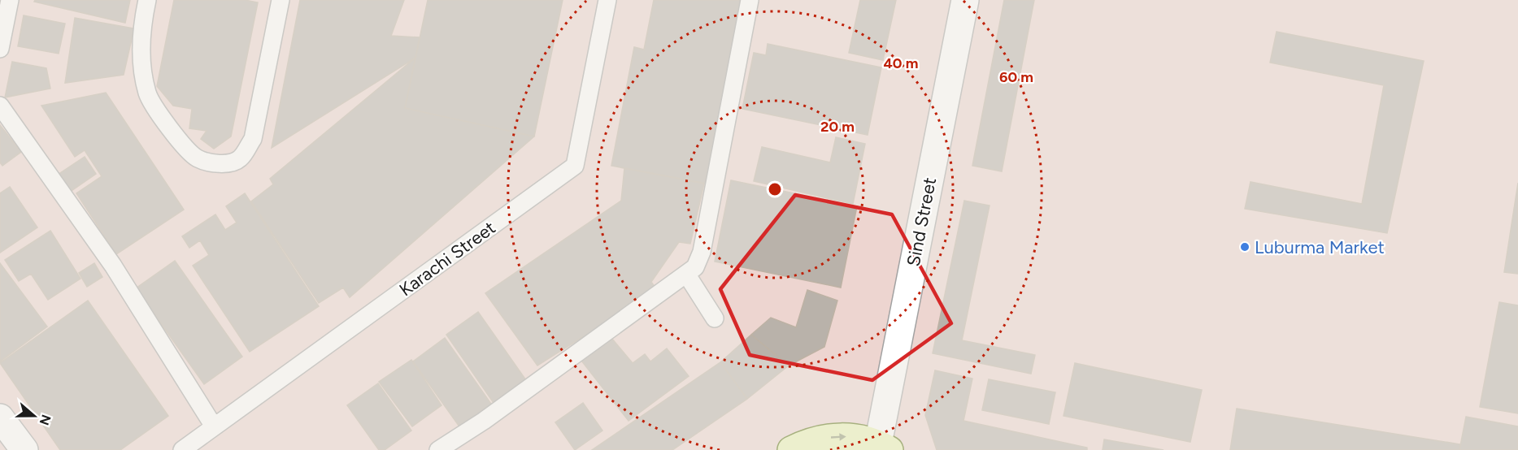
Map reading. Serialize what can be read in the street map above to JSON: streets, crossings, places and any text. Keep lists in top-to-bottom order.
{
  "streets": {
    "street": ["Sind Street"],
    "lane": ["Karachi Street"]
  },
  "places": ["Luburma Market"],
  "north": "right",
  "rings": ["40 m", "60 m", "20 m"]
}
